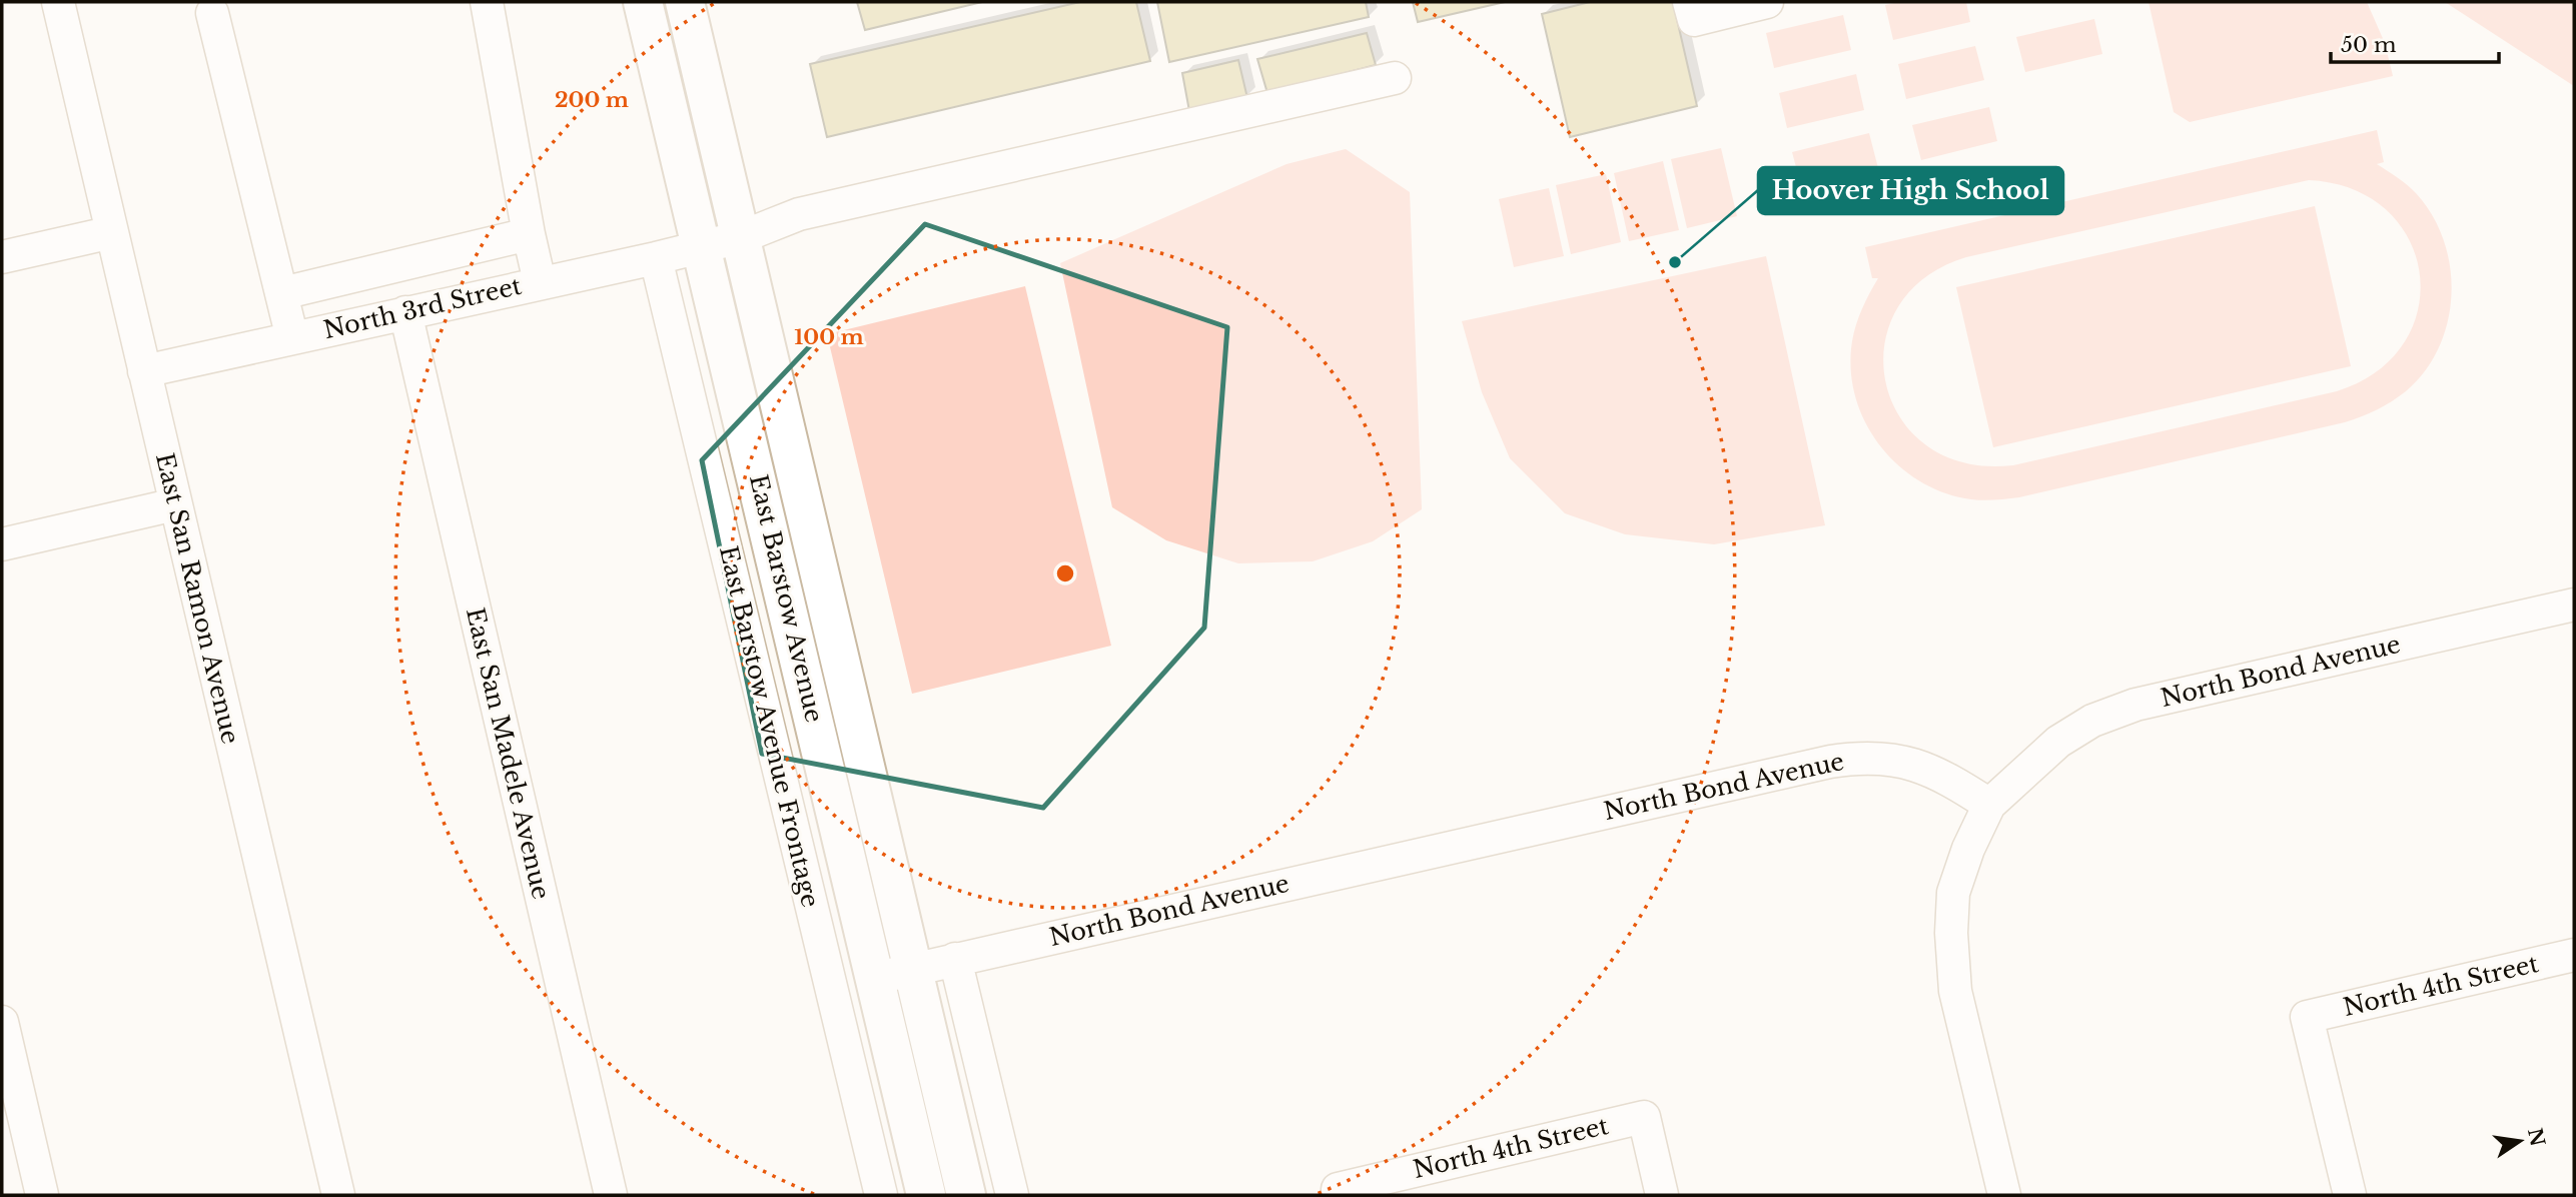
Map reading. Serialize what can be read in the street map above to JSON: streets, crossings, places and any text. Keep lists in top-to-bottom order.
{
  "streets": {
    "main road": ["East Barstow Avenue"],
    "street": [
      "North 3rd Street",
      "East San Ramon Avenue",
      "North Bond Avenue",
      "East Barstow Avenue Frontage",
      "East San Madele Avenue",
      "North 4th Street"
    ]
  },
  "crossings": [
    ["North 3rd Street", "East San Ramon Avenue"],
    ["North 3rd Street", "East Barstow Avenue"],
    ["North 3rd Street", "East Barstow Avenue Frontage"],
    ["North 3rd Street", "East San Madele Avenue"],
    ["East Barstow Avenue", "North Bond Avenue"]
  ],
  "places": ["Hoover High School"],
  "scale_bar": "50 m",
  "north": "right",
  "rings": ["200 m", "100 m"]
}
